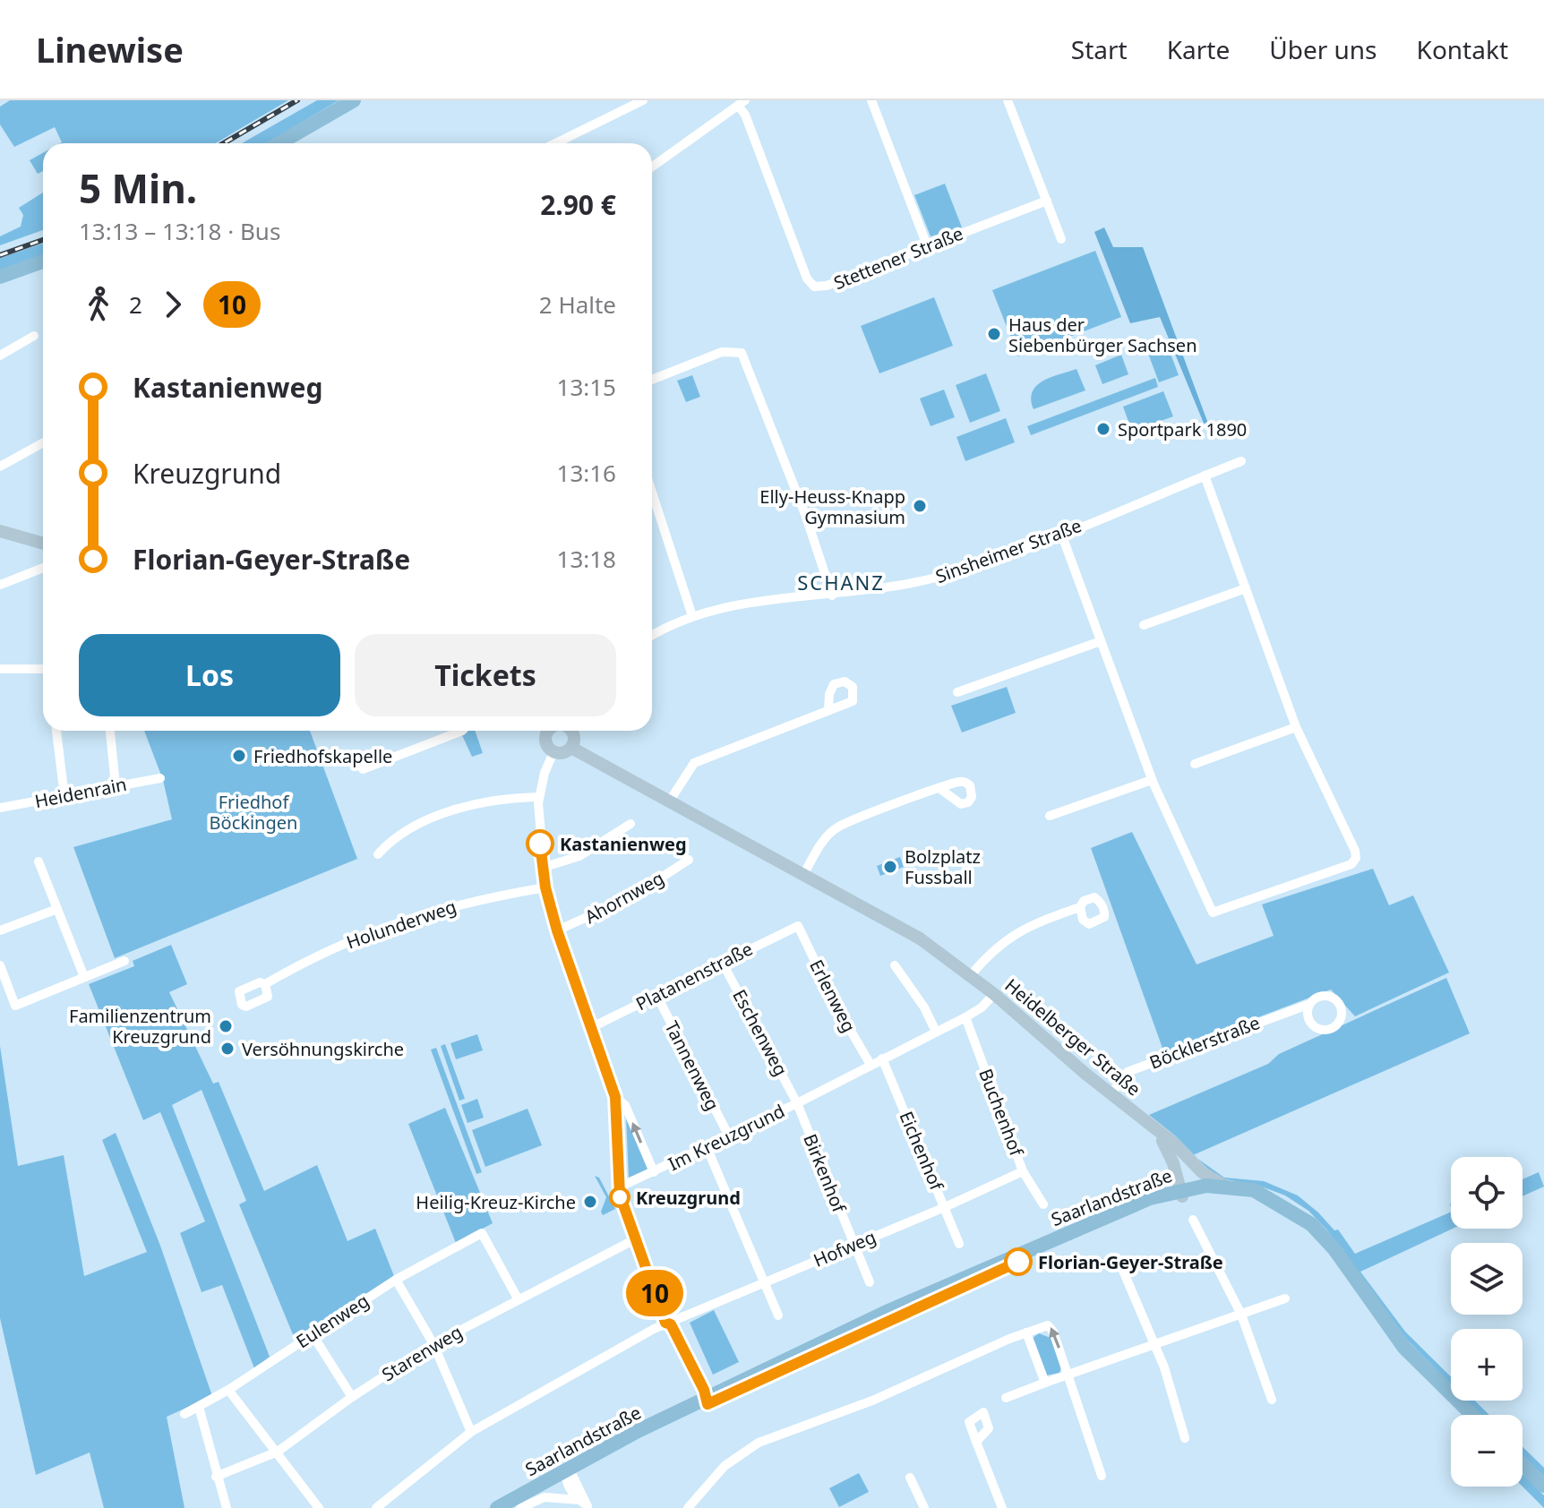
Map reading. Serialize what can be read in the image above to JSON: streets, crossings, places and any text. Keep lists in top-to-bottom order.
{
  "streets": {
    "main road": ["Heidelberger Straße", "Saarlandstraße"],
    "street": [
      "Stettener Straße",
      "Sinsheimer Straße",
      "Heidenrain",
      "Ahornweg",
      "Holunderweg",
      "Platanenstraße",
      "Erlenweg",
      "Eschenweg",
      "Böcklerstraße",
      "Tannenweg",
      "Buchenhof",
      "Im Kreuzgrund",
      "Eichenhof",
      "Birkenhof",
      "Hofweg",
      "Eulenweg",
      "Starenweg"
    ]
  },
  "crossings": [
    ["Platanenstraße", "Erlenweg"],
    ["Platanenstraße", "Eschenweg"],
    ["Platanenstraße", "Tannenweg"],
    ["Erlenweg", "Im Kreuzgrund"],
    ["Eschenweg", "Im Kreuzgrund"],
    ["Eschenweg", "Birkenhof"],
    ["Heidelberger Straße", "Böcklerstraße"],
    ["Heidelberger Straße", "Im Kreuzgrund"],
    ["Heidelberger Straße", "Saarlandstraße"],
    ["Tannenweg", "Im Kreuzgrund"],
    ["Buchenhof", "Im Kreuzgrund"],
    ["Buchenhof", "Hofweg"],
    ["Im Kreuzgrund", "Eichenhof"],
    ["Im Kreuzgrund", "Birkenhof"],
    ["Eichenhof", "Hofweg"],
    ["Birkenhof", "Hofweg"],
    ["Eulenweg", "Starenweg"]
  ],
  "districts": ["SCHANZ"],
  "parks": ["Friedhof Böckingen"],
  "places": [
    "Haus der Siebenbürger Sachsen",
    "Sportpark 1890",
    "Elly-Heuss-Knapp Gymnasium",
    "Friedhofskapelle",
    "Kastanienweg",
    "Bolzplatz Fussball",
    "Familienzentrum Kreuzgrund",
    "Versöhnungskirche",
    "Kreuzgrund",
    "Heilig-Kreuz-Kirche",
    "Florian-Geyer-Straße"
  ],
  "lines": ["bus line 10"],
  "page": {
    "header": "Linewise",
    "nav": [
      "Start",
      "Karte",
      "Über uns",
      "Kontakt"
    ],
    "on_map": "10",
    "heading": ["5 Min.", "13:13 – 13:18 · Bus", "2.90 €"],
    "legs": ["2", "10", "2 Halte"],
    "list": [
      {
        "name": "Kastanienweg",
        "value": "13:15"
      },
      {
        "name": "Kreuzgrund",
        "value": "13:16"
      },
      {
        "name": "Florian-Geyer-Straße",
        "value": "13:18"
      }
    ],
    "buttons": ["Los", "Tickets"],
    "map_buttons": ["+", "−"]
  }
}
